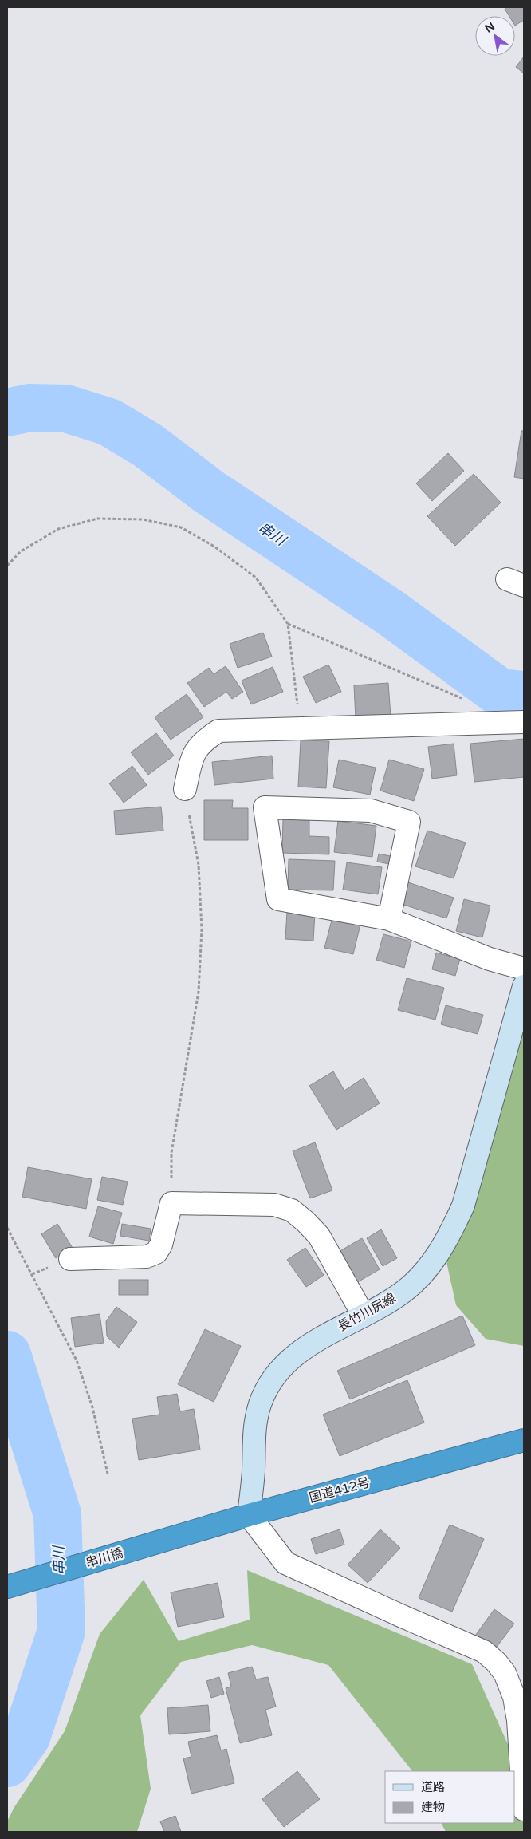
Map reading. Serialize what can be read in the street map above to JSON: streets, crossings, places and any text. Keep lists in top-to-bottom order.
{
  "streets": {
    "highway": ["国道412号", "串川橋"],
    "main road": ["長竹川尻線"]
  },
  "crossings": [
    ["長竹川尻線", "国道412号"],
    ["国道412号", "串川橋"]
  ],
  "water": ["串川"],
  "legend": ["道路", "建物"],
  "north": "top left"
}
